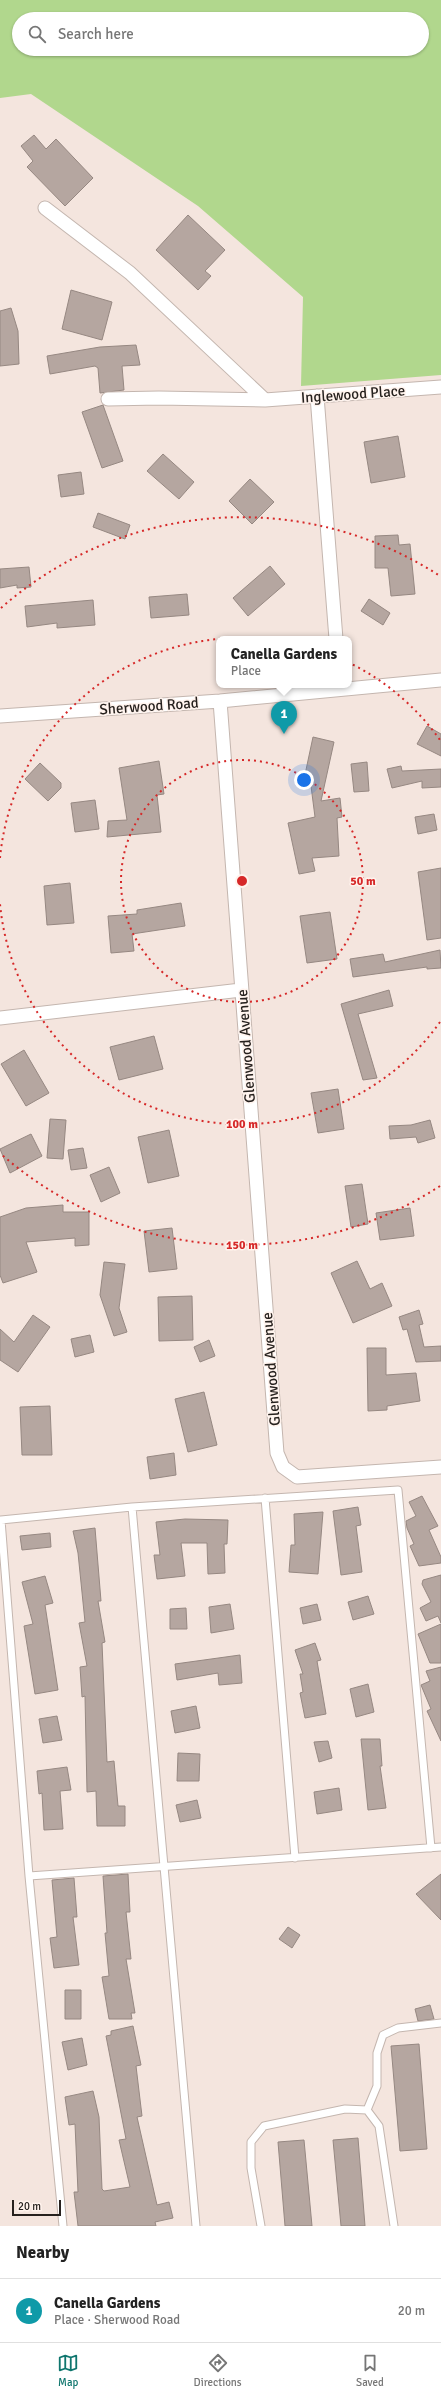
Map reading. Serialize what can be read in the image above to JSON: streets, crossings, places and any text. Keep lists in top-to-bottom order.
{
  "streets": {
    "street": ["Inglewood Place", "Sherwood Road", "Glenwood Avenue"]
  },
  "crossings": [
    ["Sherwood Road", "Glenwood Avenue"]
  ],
  "scale_bar": "20 m",
  "page": {
    "search": "Search here",
    "popup": ["Canella Gardens", "Place"],
    "pins": "1",
    "scale": "20 m",
    "heading": "Nearby",
    "list": [
      {
        "mark": "1",
        "name": "Canella Gardens",
        "note": "Place · Sherwood Road",
        "value": "20 m"
      }
    ],
    "nav": ["Map", "Directions", "Saved"]
  },
  "rings": ["50 m", "100 m", "150 m"]
}
